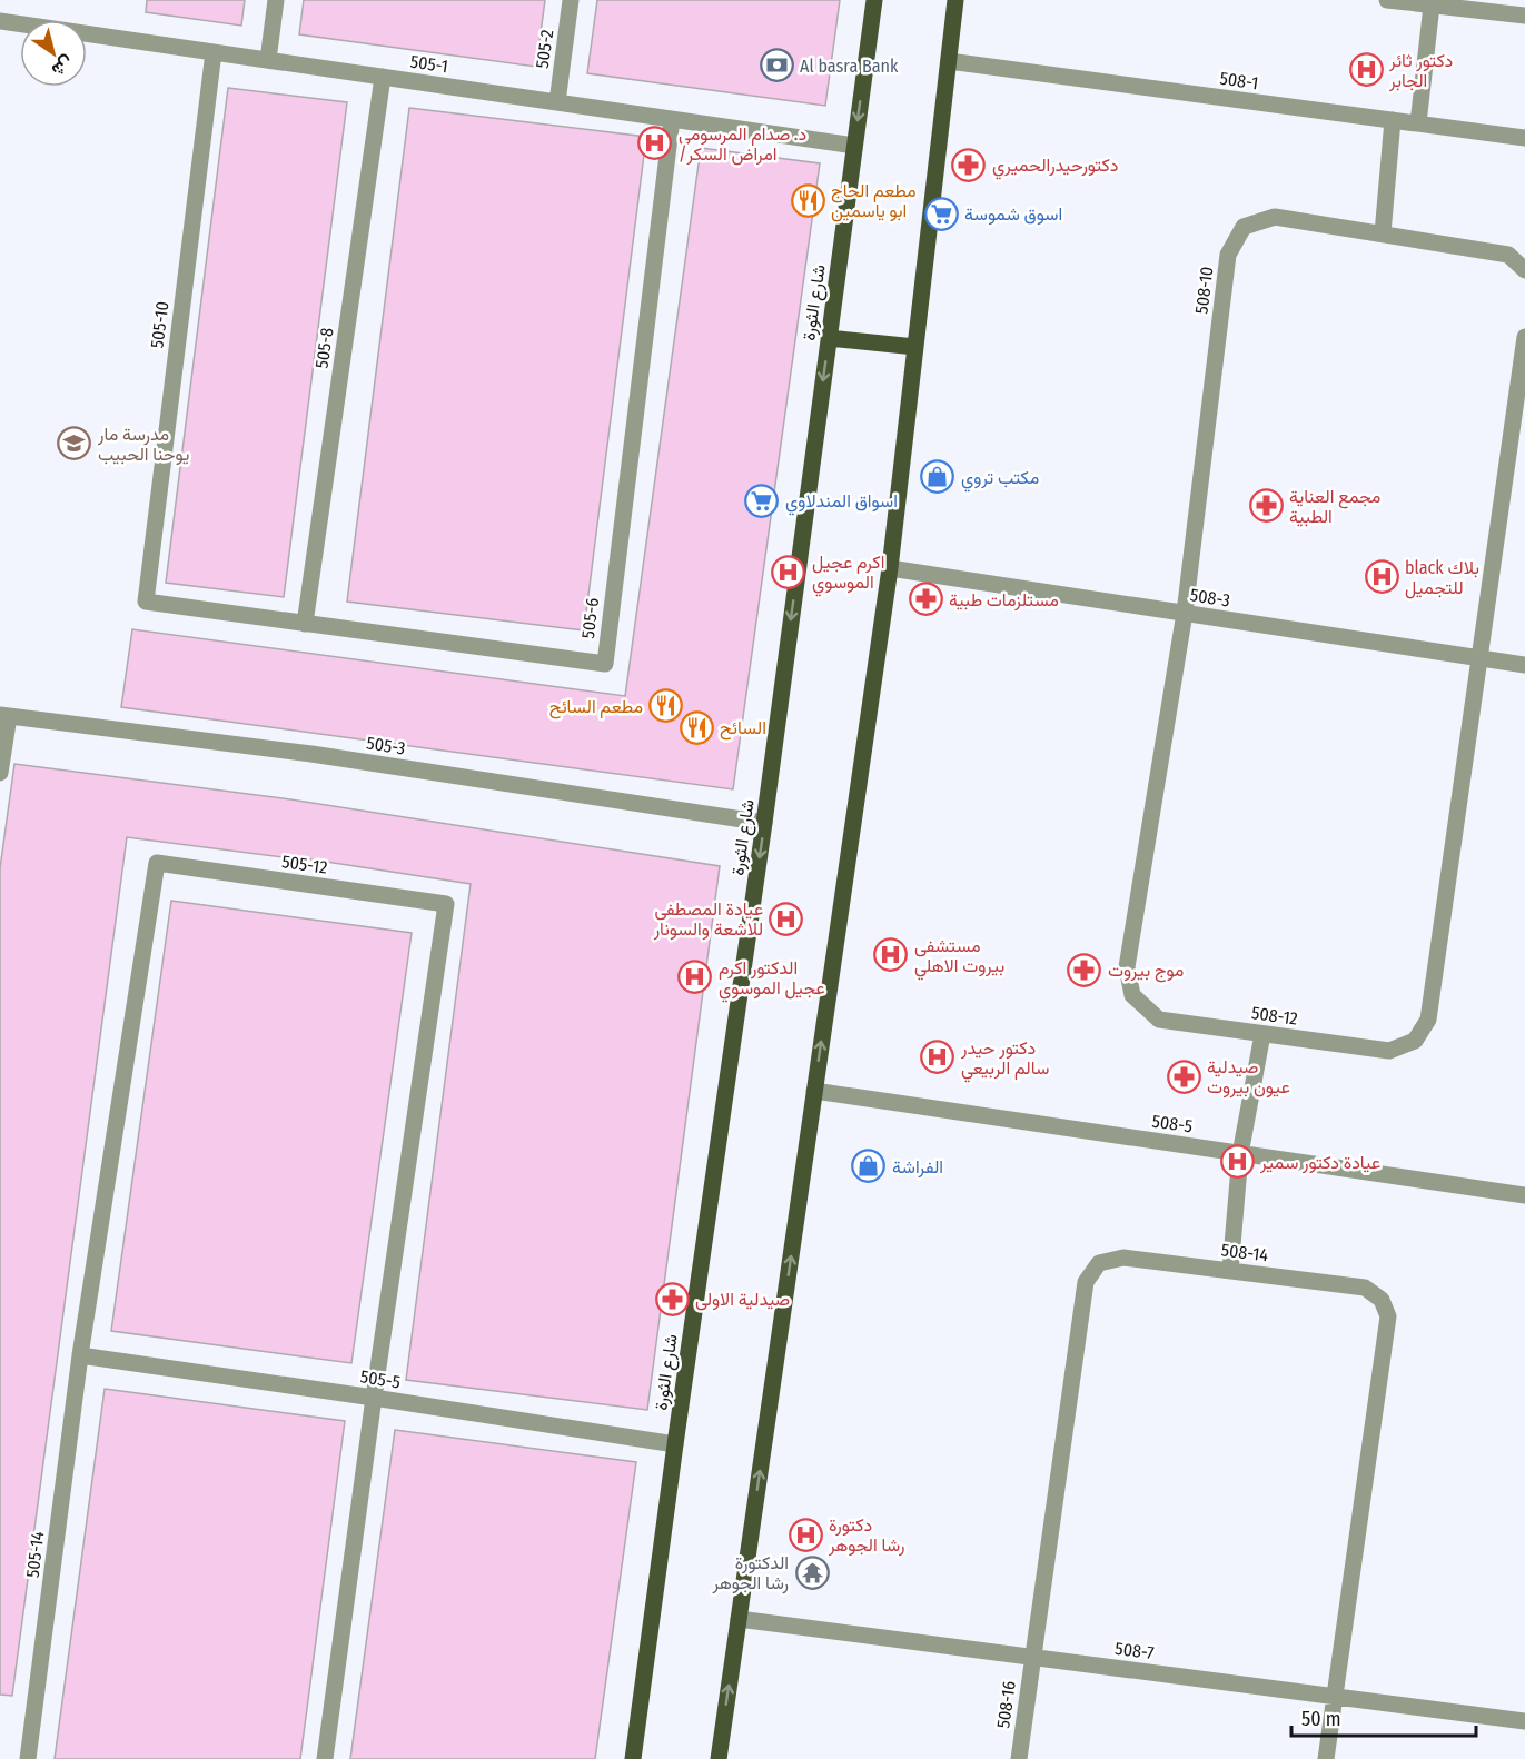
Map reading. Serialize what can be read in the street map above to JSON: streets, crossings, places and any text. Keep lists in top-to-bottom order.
{
  "streets": {
    "main road": ["شارع الثورة"],
    "street": [
      "505-2",
      "505-1",
      "508-1",
      "508-10",
      "505-10",
      "505-8",
      "508-3",
      "505-6",
      "505-3",
      "505-12",
      "508-12",
      "508-5",
      "508-14",
      "505-5",
      "505-14",
      "508-7",
      "508-16"
    ]
  },
  "crossings": [
    ["505-2", "505-1"],
    ["505-1", "شارع الثورة"],
    ["505-1", "505-10"],
    ["505-1", "505-8"],
    ["505-1", "505-6"],
    ["508-10", "508-3"],
    ["508-10", "508-12"],
    ["شارع الثورة", "505-3"],
    ["شارع الثورة", "505-5"],
    ["505-10", "505-6"],
    ["505-8", "505-6"],
    ["508-3", "508-12"],
    ["505-12", "505-5"],
    ["505-12", "505-14"],
    ["508-14", "508-7"],
    ["508-14", "508-16"],
    ["505-5", "505-14"],
    ["508-7", "508-16"]
  ],
  "places": {
    "bank": ["Al basra Bank"],
    "hospital": [
      "دكتور ثائر الجابر",
      "د. صدام المرسومي /امراض السكر",
      "اكرم عجيل الموسوي",
      "black بلاك للتجميل",
      "عيادة المصطفى للاشعة والسونار",
      "مستشفى بيروت الاهلي",
      "الدكتور اكرم عجيل الموسوي",
      "دكتور حيدر سالم الربيعي",
      "عيادة دكتور سمير",
      "دكتورة رشا الجوهر"
    ],
    "pharmacy": [
      "دكتورحيدرالحميري",
      "مجمع العناية الطبية",
      "مستلزمات طبية",
      "موج بيروت",
      "صيدلية عيون بيروت",
      "صيدلية الاولى"
    ],
    "restaurant": ["مطعم الحاج ابو ياسمين", "مطعم السائح", "السائح"],
    "supermarket": ["اسوق شموسة", "اسواق المندلاوي"],
    "school or university": ["مدرسة مار يوحنا الحبيب"],
    "shop": ["مكتب تروي", "الفراشة"],
    "temple": ["الدكتورة رشا الجوهر"]
  },
  "scale_bar": "50 m",
  "north": "bottom right"
}
